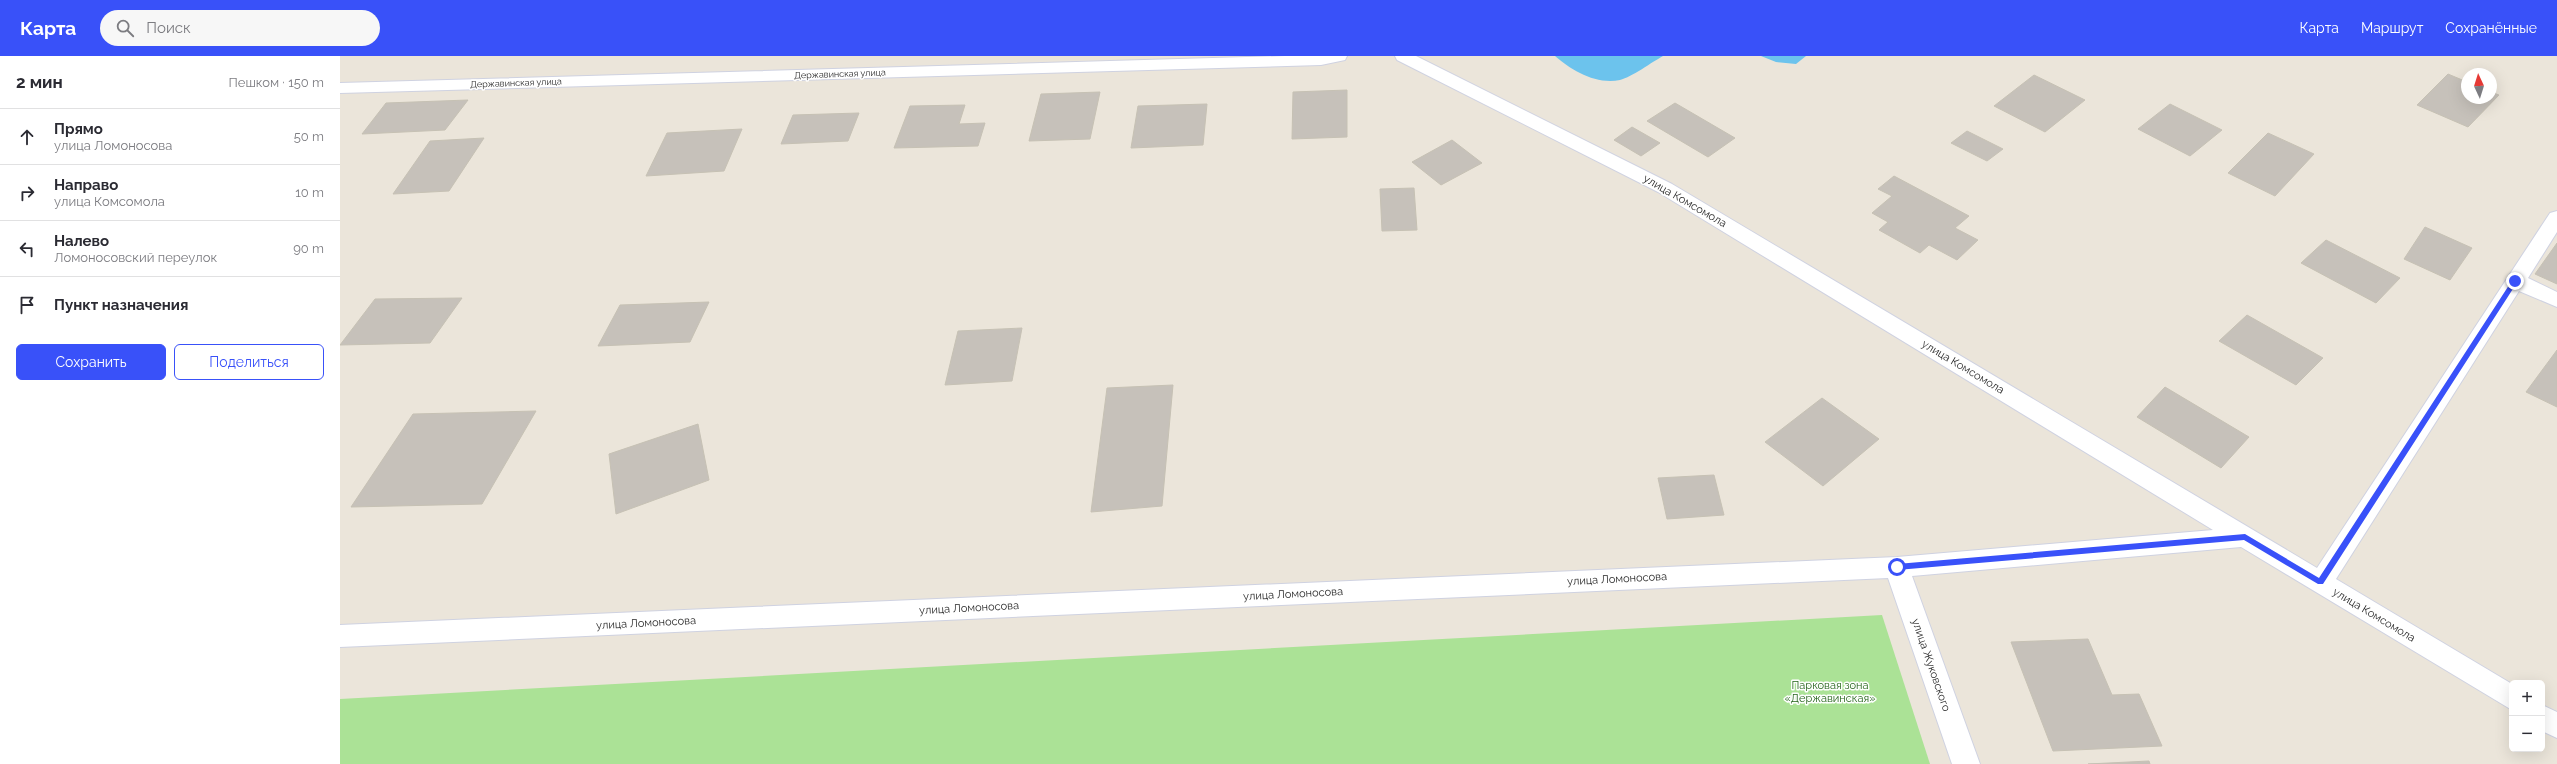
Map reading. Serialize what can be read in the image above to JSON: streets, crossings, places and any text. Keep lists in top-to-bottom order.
{
  "streets": {
    "street": [
      "Державинская улица",
      "улица Комсомола",
      "улица Ломоносова",
      "улица Жуковского"
    ]
  },
  "crossings": [
    ["улица Комсомола", "улица Ломоносова"],
    ["улица Ломоносова", "улица Жуковского"]
  ],
  "parks": ["Парковая зона «Державинская»"],
  "north": "top",
  "page": {
    "header": "Карта",
    "search": "Поиск",
    "nav": ["Карта", "Маршрут", "Сохранённые"],
    "heading": ["2 мин", "Пешком · 150 m"],
    "list": [
      ["Прямо", "улица Ломоносова", "50 m"],
      ["Направо", "улица Комсомола", "10 m"],
      ["Налево", "Ломоносовский переулок", "90 m"],
      "Пункт назначения"
    ],
    "buttons": ["Сохранить", "Поделиться"],
    "map_buttons": ["+", "−"]
  }
}
